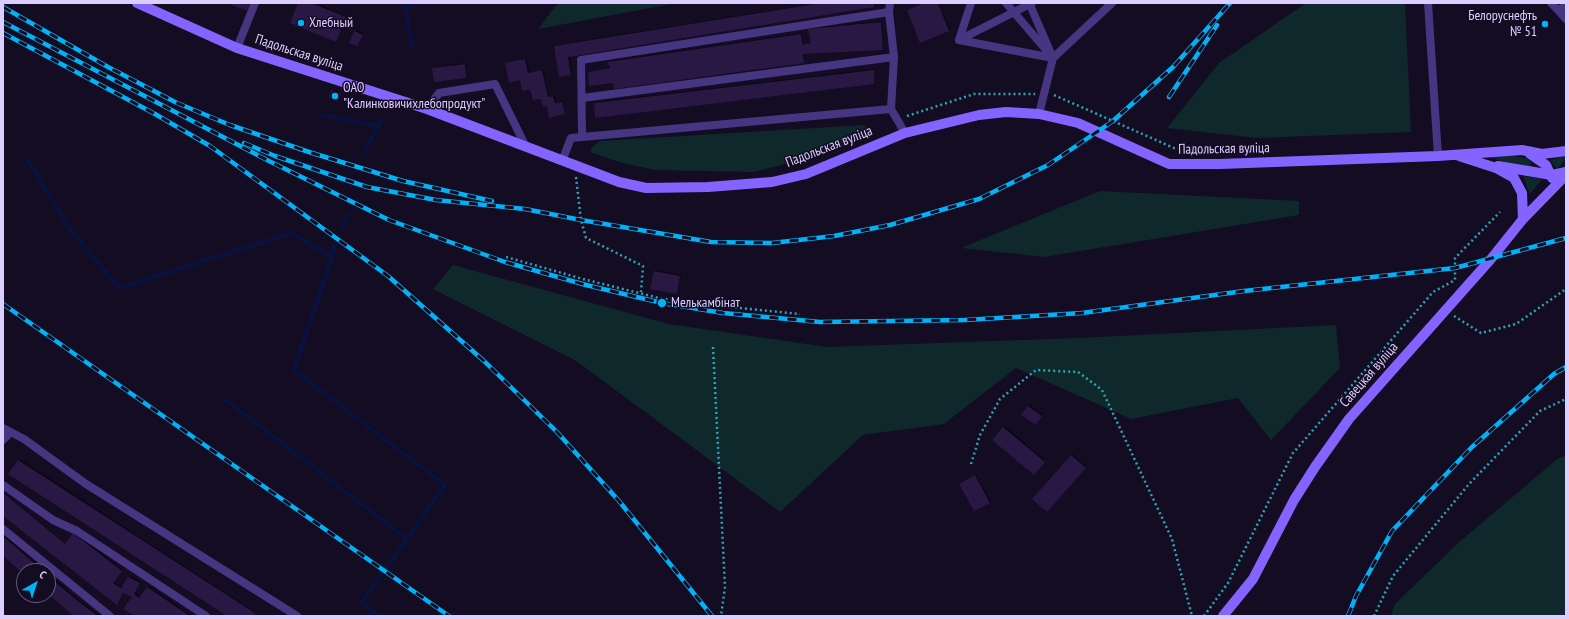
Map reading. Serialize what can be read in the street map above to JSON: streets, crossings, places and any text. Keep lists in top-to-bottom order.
{
  "streets": {
    "main road": ["Падольская вуліца", "Савецкая вуліца"]
  },
  "crossings": [
    ["Падольская вуліца", "Савецкая вуліца"]
  ],
  "places": [
    "Хлебный",
    "Белоруснефть № 51",
    "ОАО \"Калинковичихлебопродукт\"",
    "Мелькамбінат"
  ],
  "north": "top right"
}
